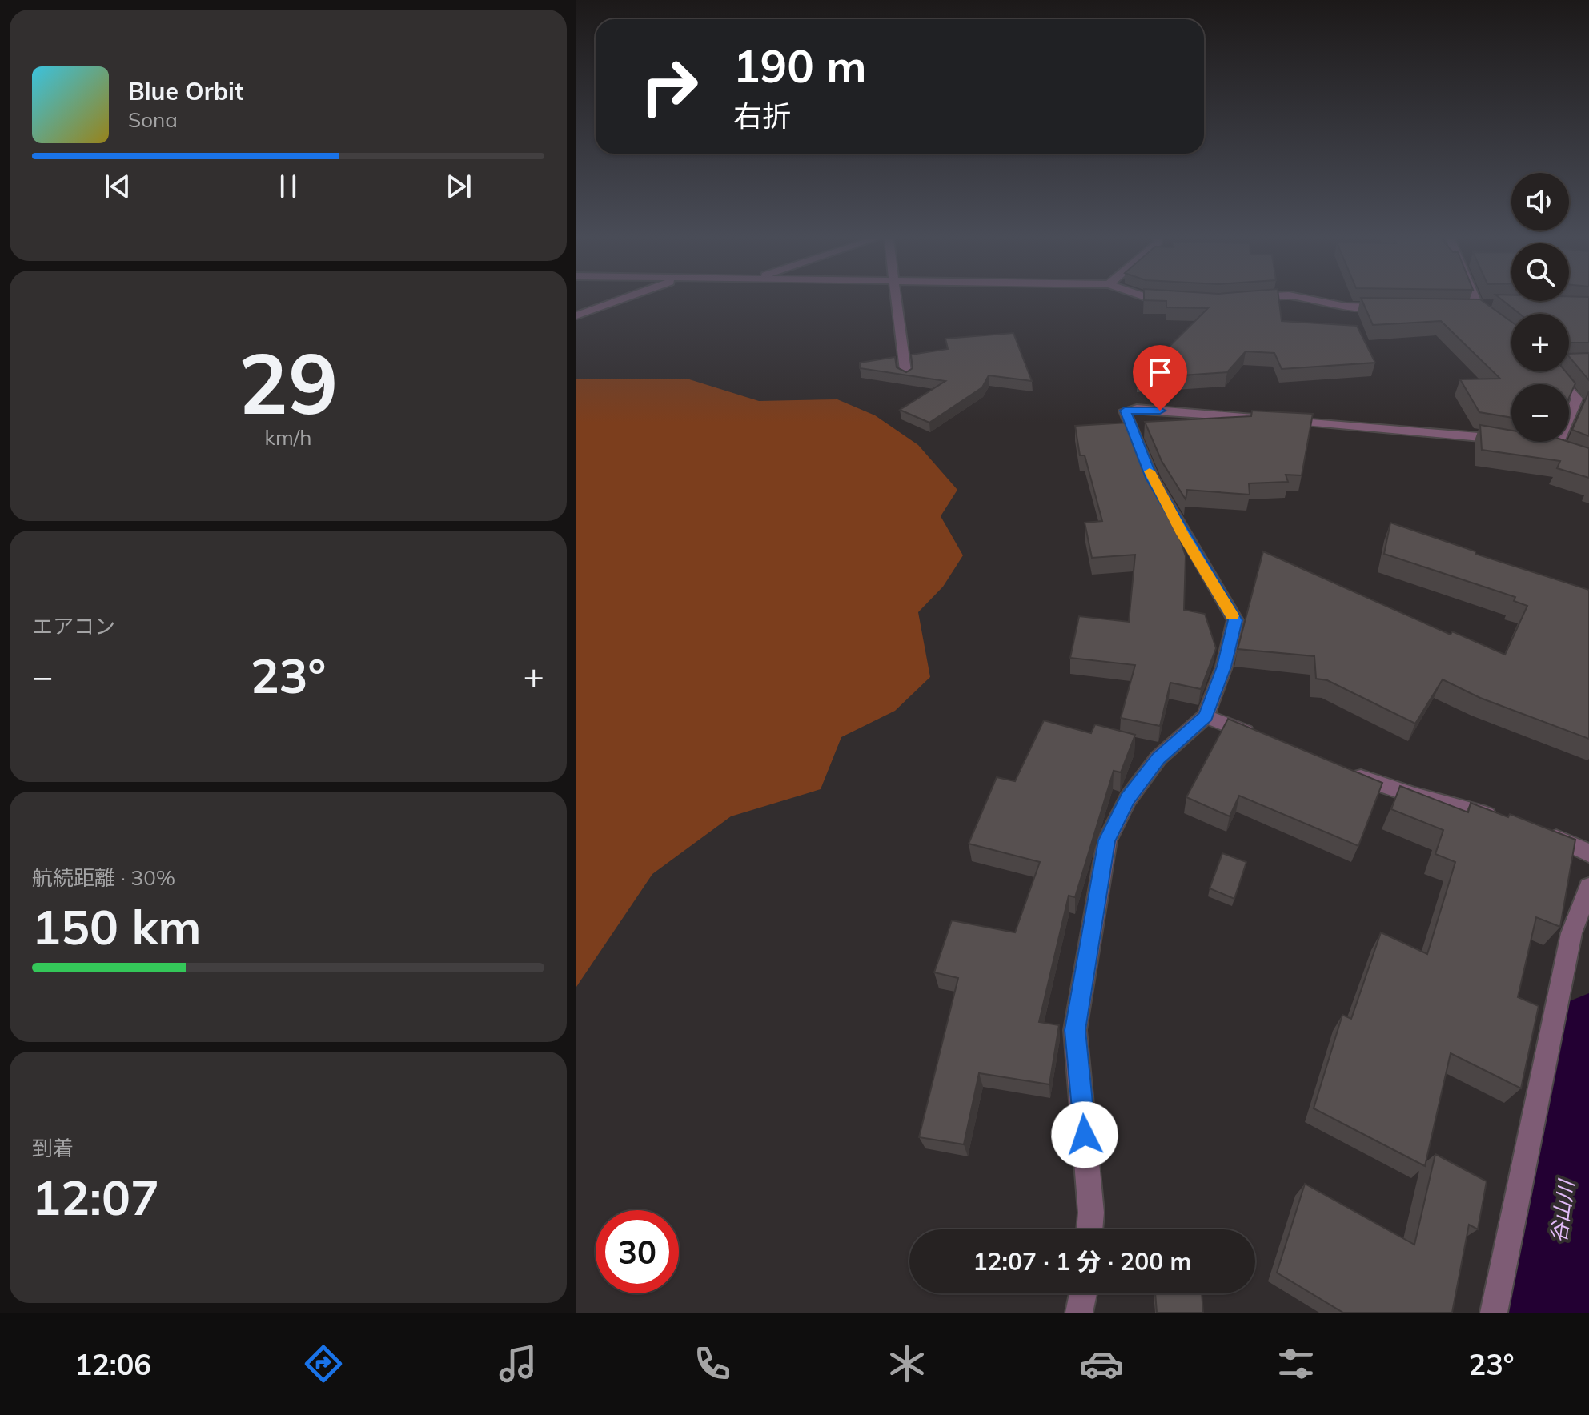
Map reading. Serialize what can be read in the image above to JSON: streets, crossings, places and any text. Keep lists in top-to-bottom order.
{
  "water": ["谷山川"],
  "page": {
    "turn": ["190 m", "右折"],
    "song": ["Blue Orbit", "Sona"],
    "map_buttons": ["+", "−"],
    "tile": [
      ["29", "km/h"],
      "エアコン",
      ["航続距離 · 30%", "150 km"],
      ["到着", "12:07"]
    ],
    "heat": ["−", "23°", "+"],
    "limit": "30",
    "trip": "12:07 · 1 分 · 200 m",
    "tabs": ["12:06", "23°"]
  }
}
